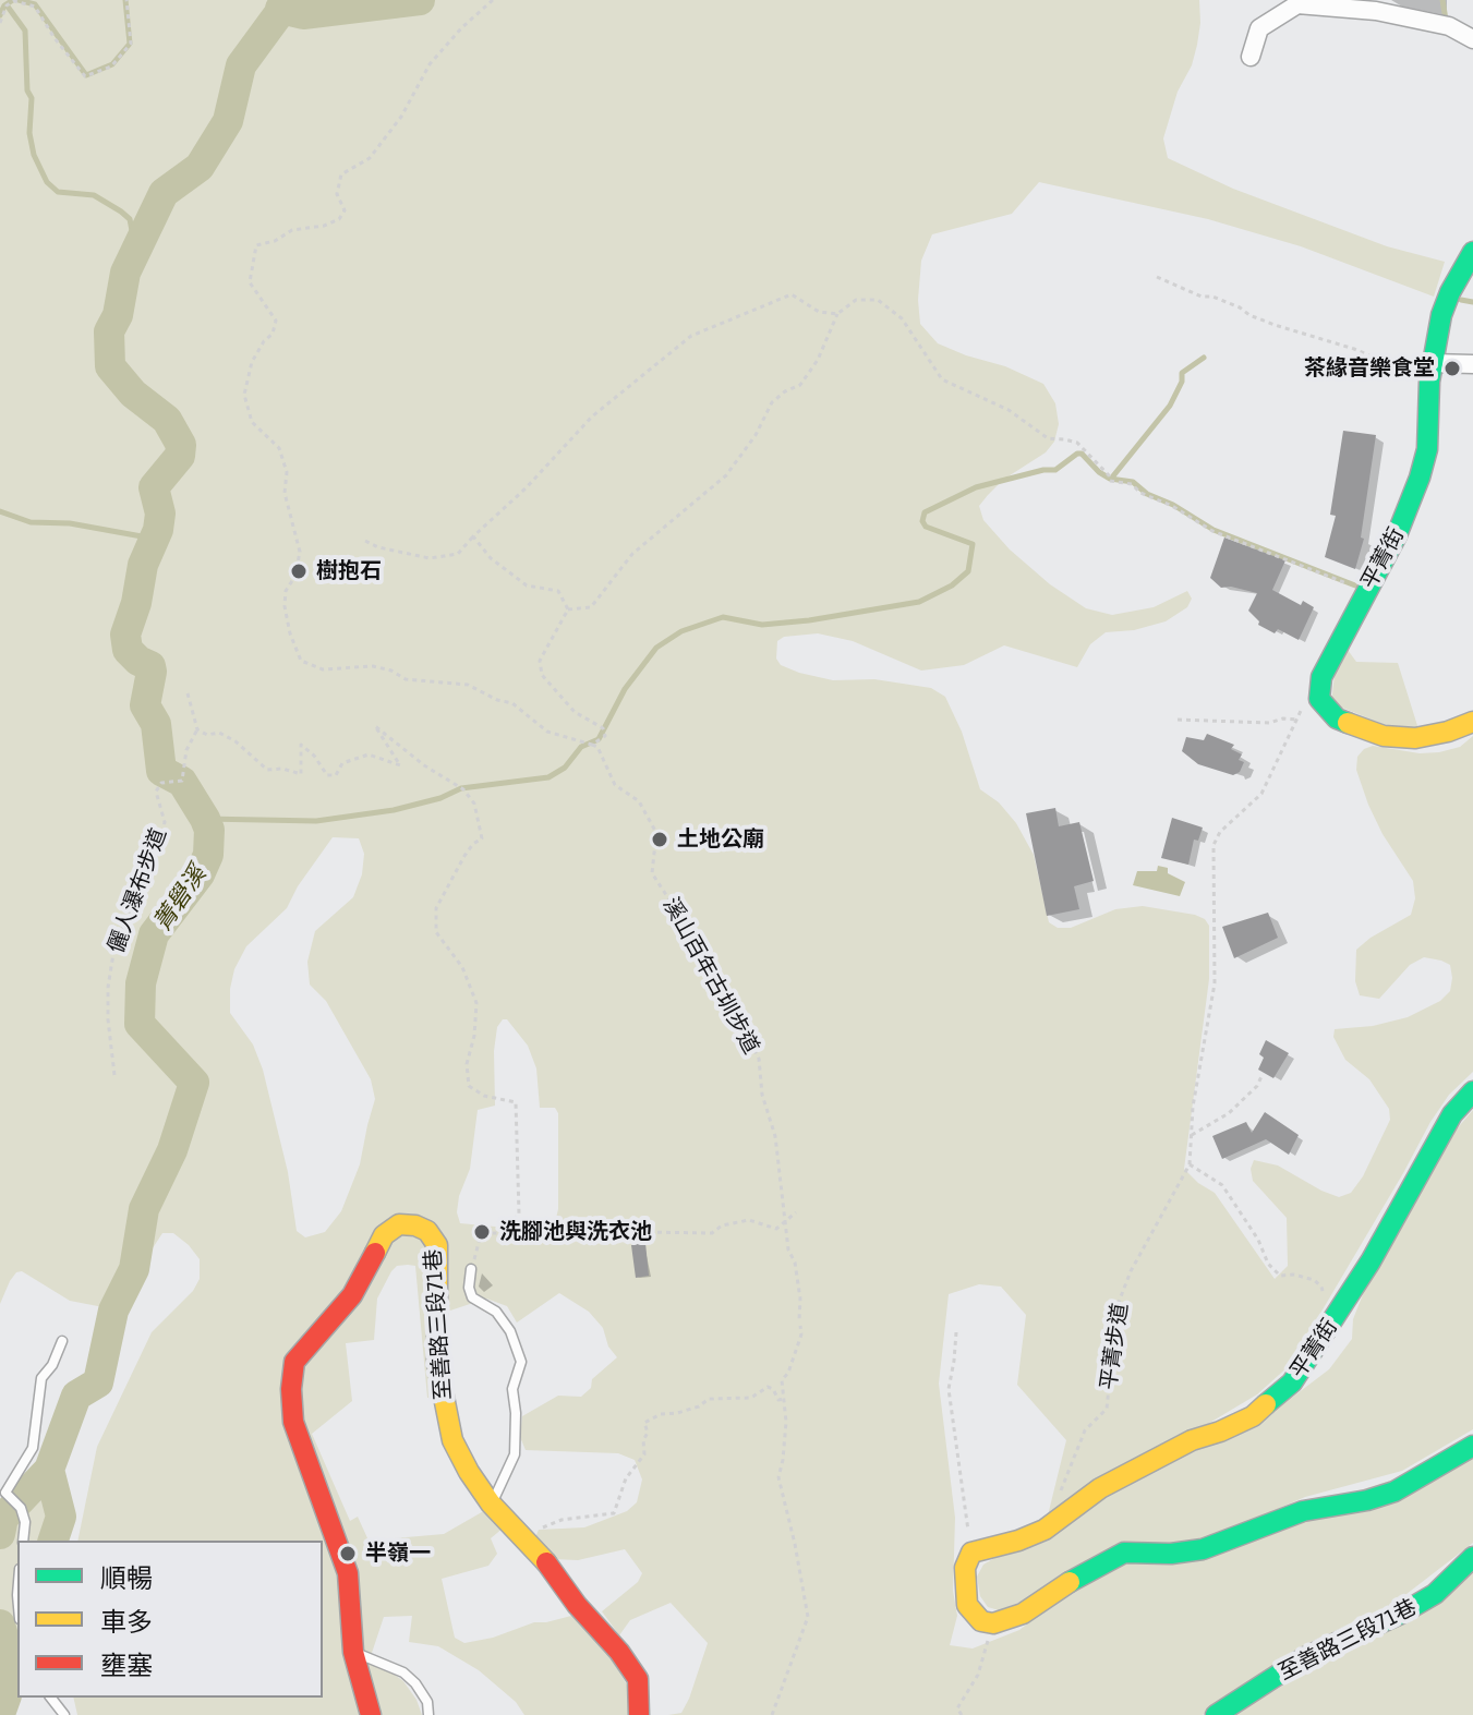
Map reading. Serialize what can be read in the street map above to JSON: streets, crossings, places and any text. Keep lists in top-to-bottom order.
{
  "streets": {
    "street": ["平菁街", "至善路三段71巷"],
    "path": ["儷人瀑布步道", "溪山百年古圳步道", "平菁步道"]
  },
  "water": ["菁礐溪"],
  "places": [
    "茶緣音樂食堂",
    "樹抱石",
    "土地公廟",
    "洗腳池與洗衣池",
    "半嶺一"
  ],
  "legend": ["順暢", "車多", "壅塞"]
}
